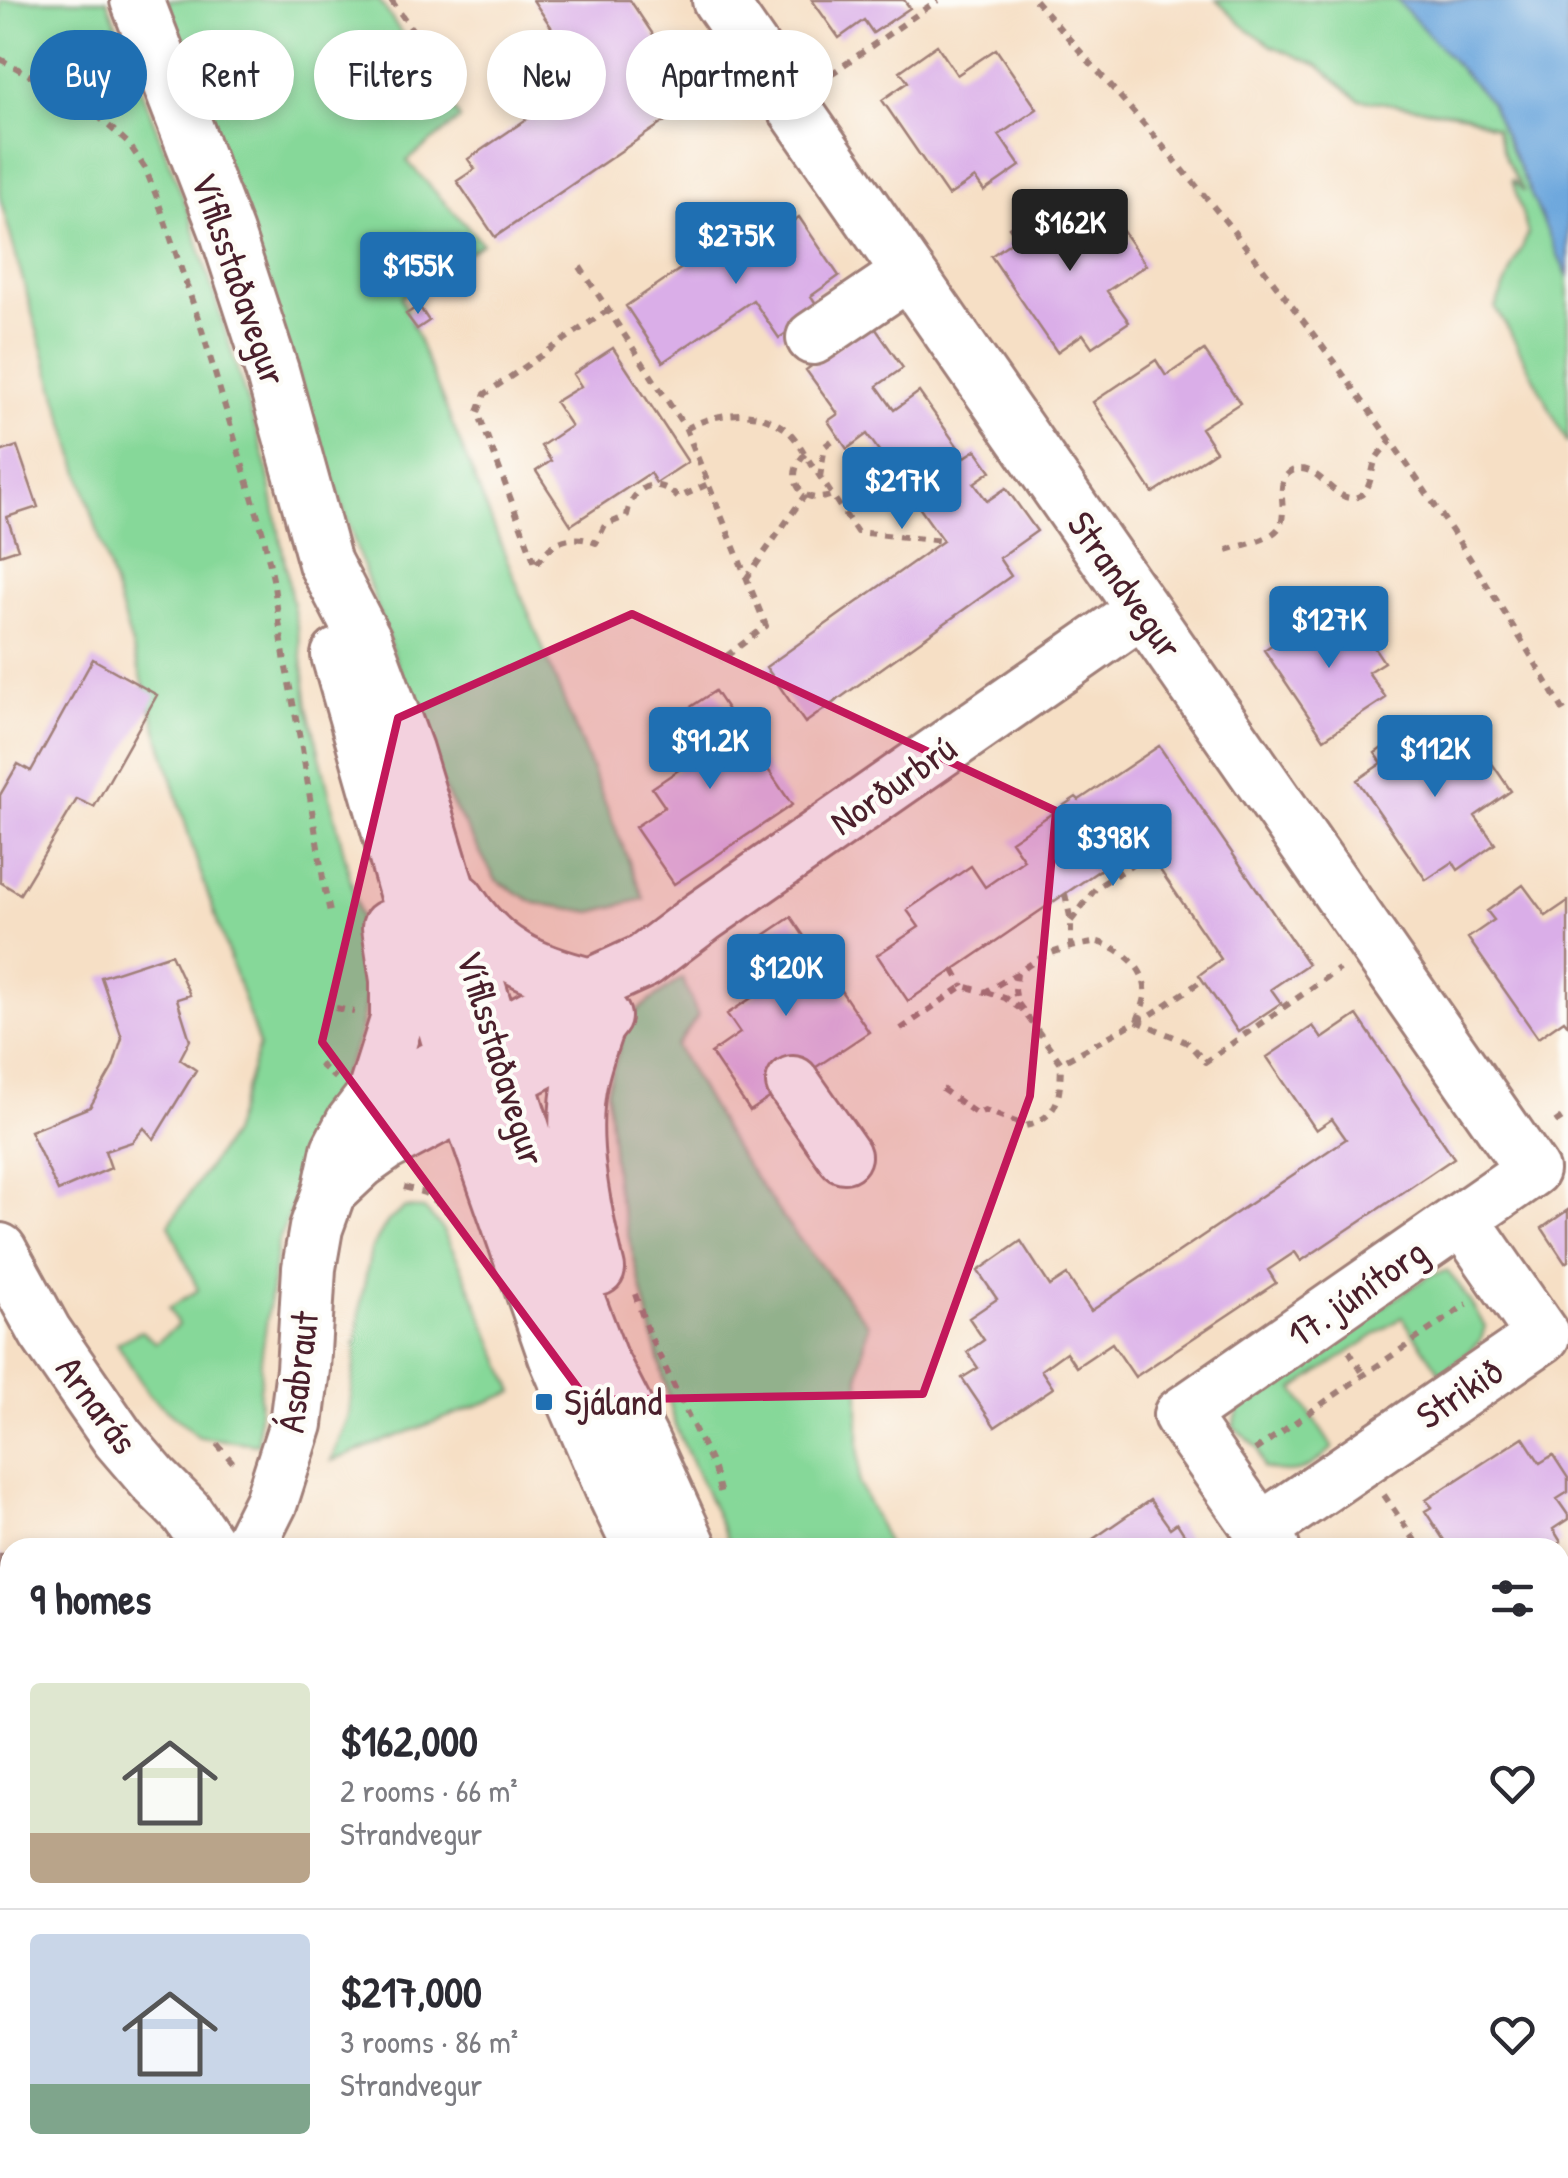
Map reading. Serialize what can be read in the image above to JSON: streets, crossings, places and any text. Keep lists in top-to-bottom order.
{
  "streets": {
    "street": [
      "Vífilsstaðavegur",
      "Strandvegur",
      "Norðurbrú",
      "17. júnítorg",
      "Ásabraut",
      "Strikið",
      "Arnarás"
    ]
  },
  "crossings": [
    ["Vífilsstaðavegur", "Norðurbrú"],
    ["Strandvegur", "Norðurbrú"],
    ["Strandvegur", "17. júnítorg"],
    ["17. júnítorg", "Strikið"]
  ],
  "places": {
    "transit": ["Sjáland"]
  },
  "page": {
    "chip": [
      "Buy",
      "Rent",
      "Filters",
      "New",
      "Apartment"
    ],
    "price": [
      "$162K",
      "$275K",
      "$155K",
      "$217K",
      "$127K",
      "$91.2K",
      "$112K",
      "$398K",
      "$120K"
    ],
    "heading": "9 homes",
    "list": [
      {
        "name": "$162,000",
        "note": "2 rooms · 66 m² · Strandvegur"
      },
      {
        "name": "$217,000",
        "note": "3 rooms · 86 m² · Strandvegur"
      }
    ]
  }
}
